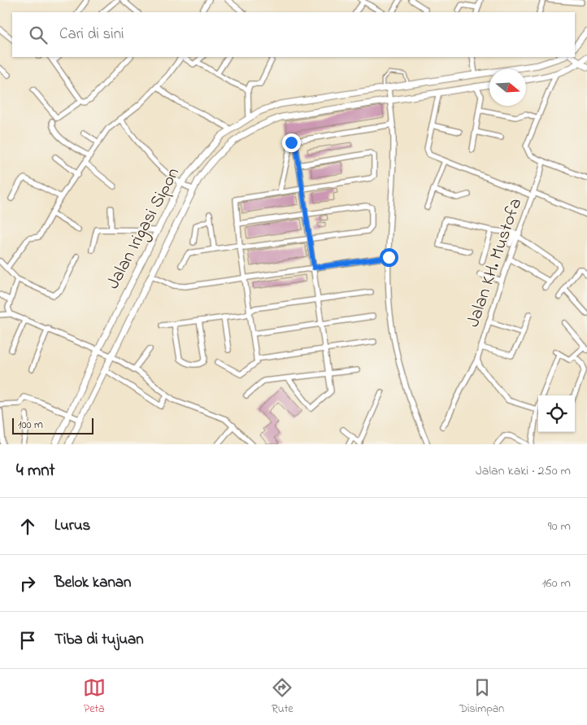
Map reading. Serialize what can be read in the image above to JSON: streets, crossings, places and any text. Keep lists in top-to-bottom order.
{
  "streets": {
    "street": ["Jalan Irigasi Sipon", "Jalan KH. Mustofa"]
  },
  "scale_bar": "100 m",
  "north": "right",
  "page": {
    "search": "Cari di sini",
    "scale": "100 m",
    "heading": ["4 mnt", "Jalan kaki · 250 m"],
    "list": [
      ["Lurus", "90 m"],
      ["Belok kanan", "160 m"],
      "Tiba di tujuan"
    ],
    "nav": ["Peta", "Rute", "Disimpan"]
  }
}
